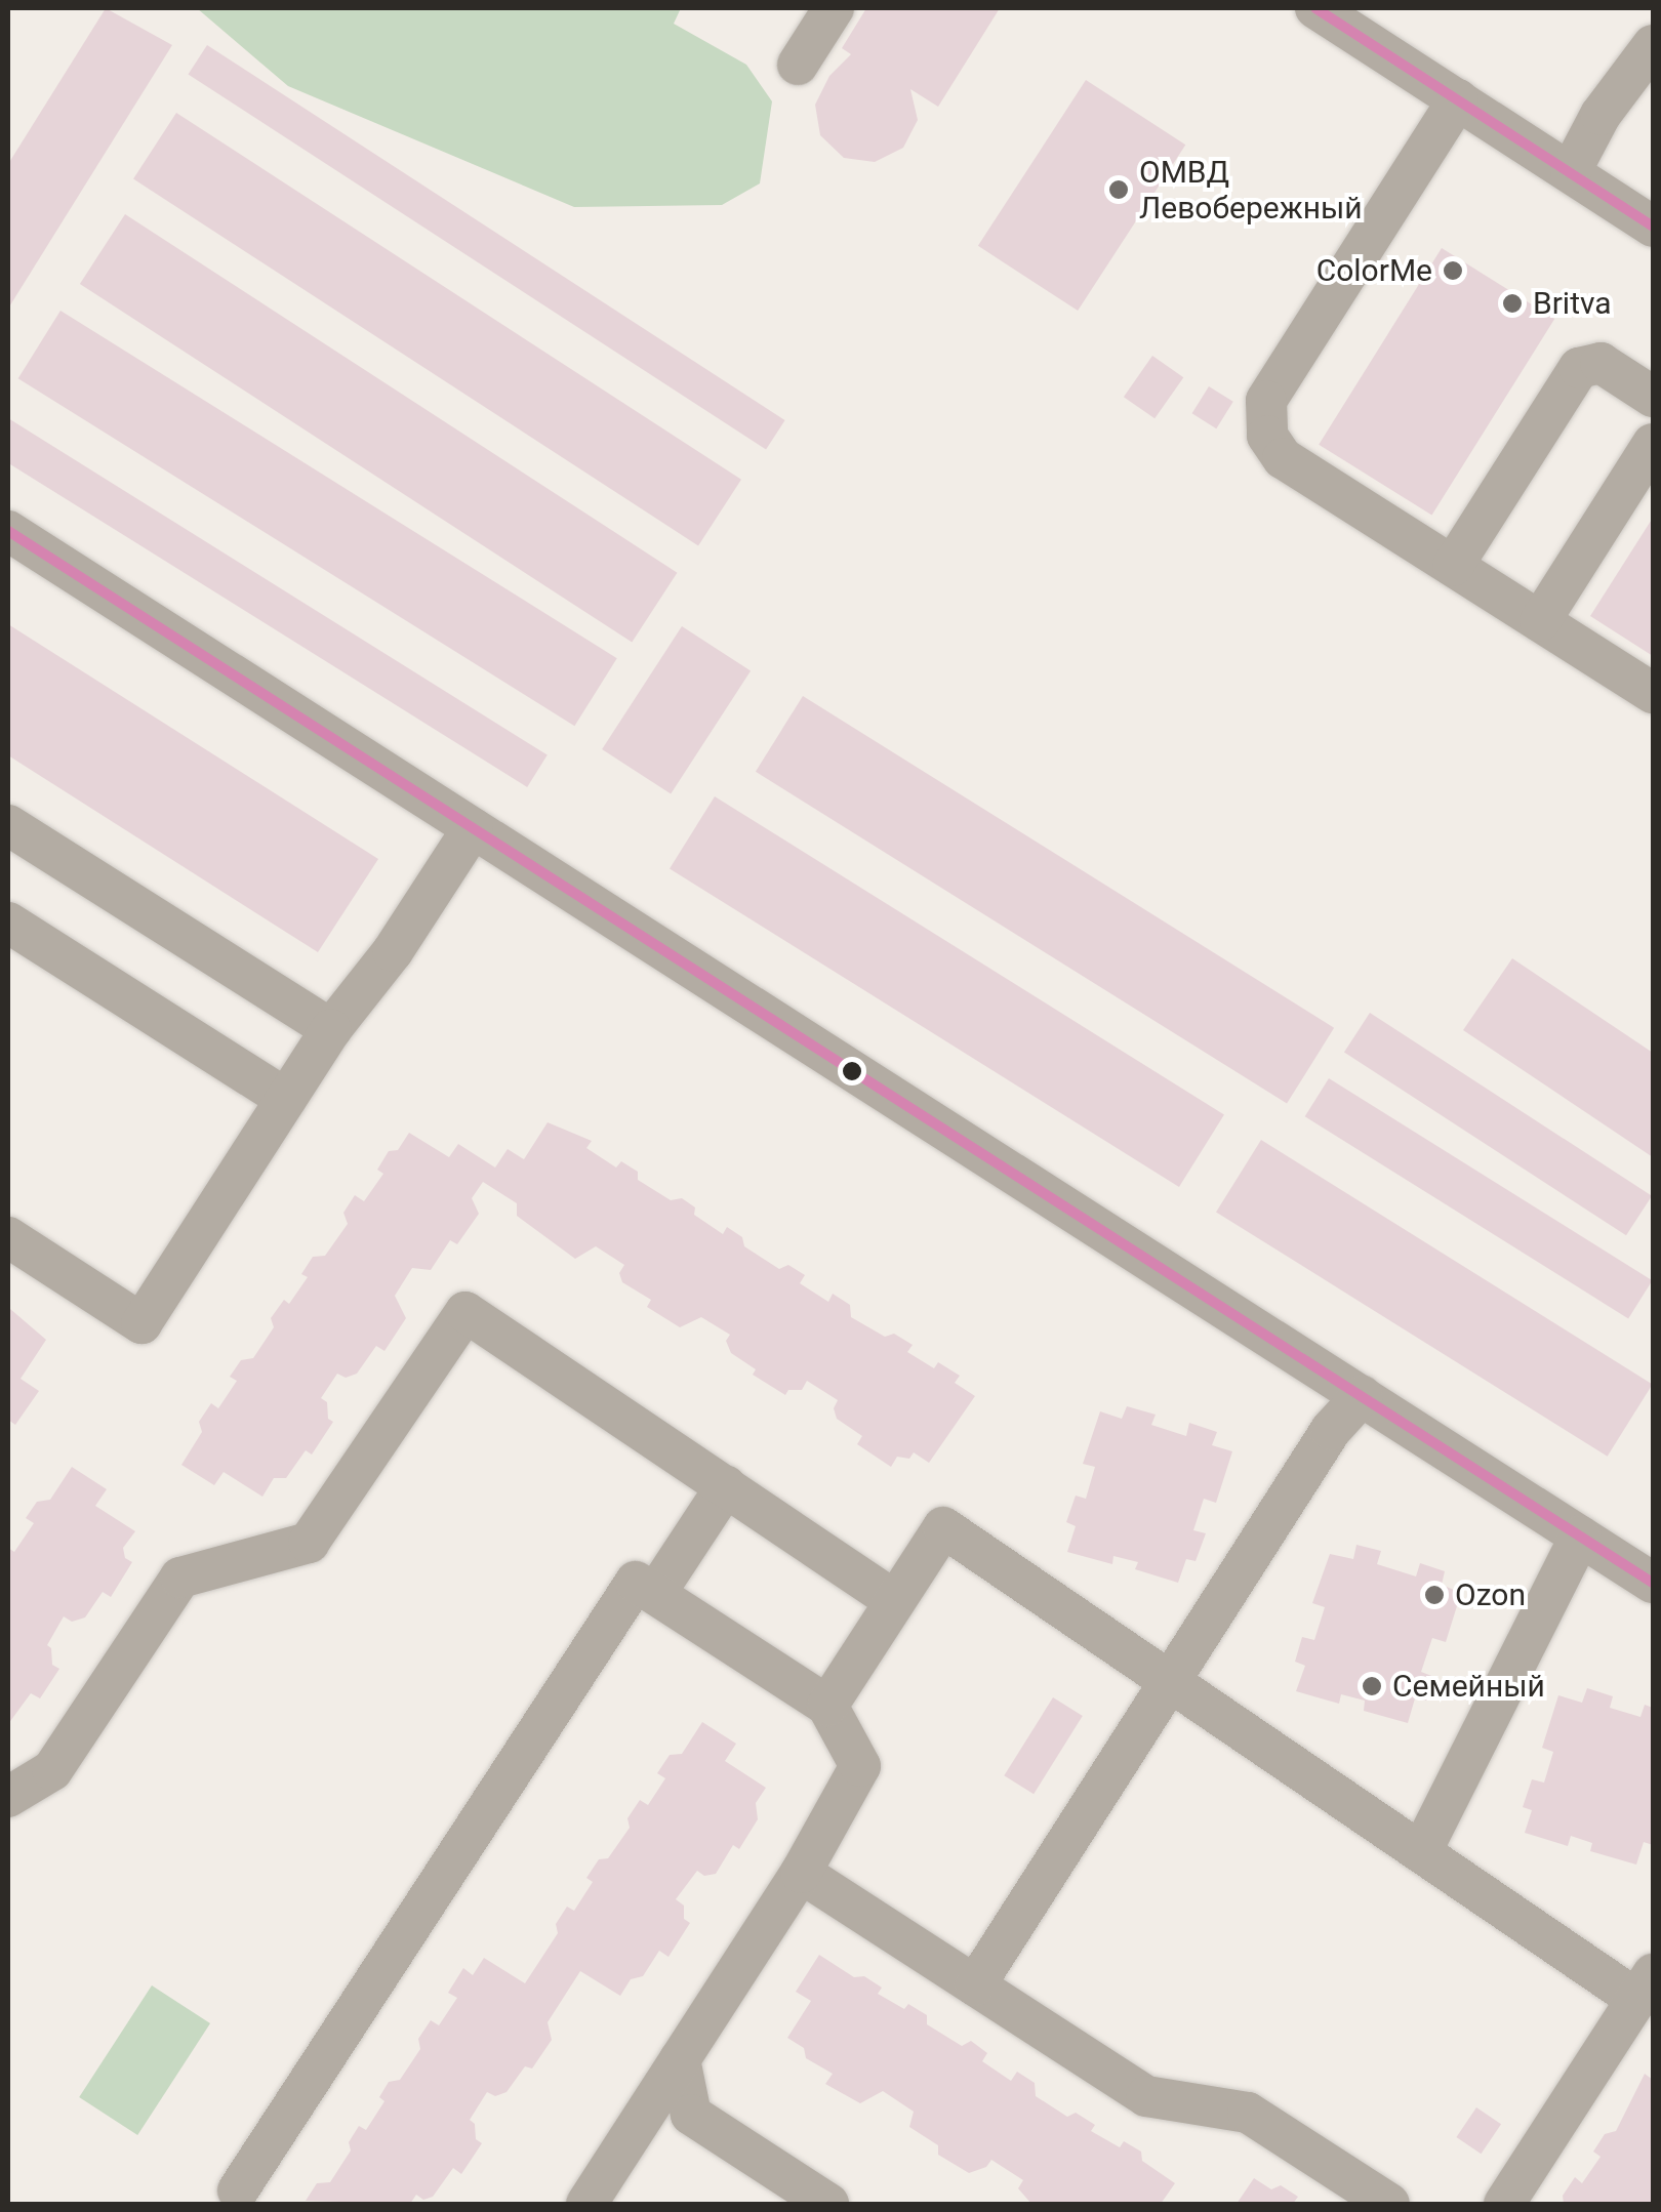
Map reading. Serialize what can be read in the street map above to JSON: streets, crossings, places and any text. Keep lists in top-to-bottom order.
{
  "places": [
    "ОМВД Левобережный",
    "ColorMe",
    "Britva",
    "Ozon",
    "Семейный"
  ]
}
